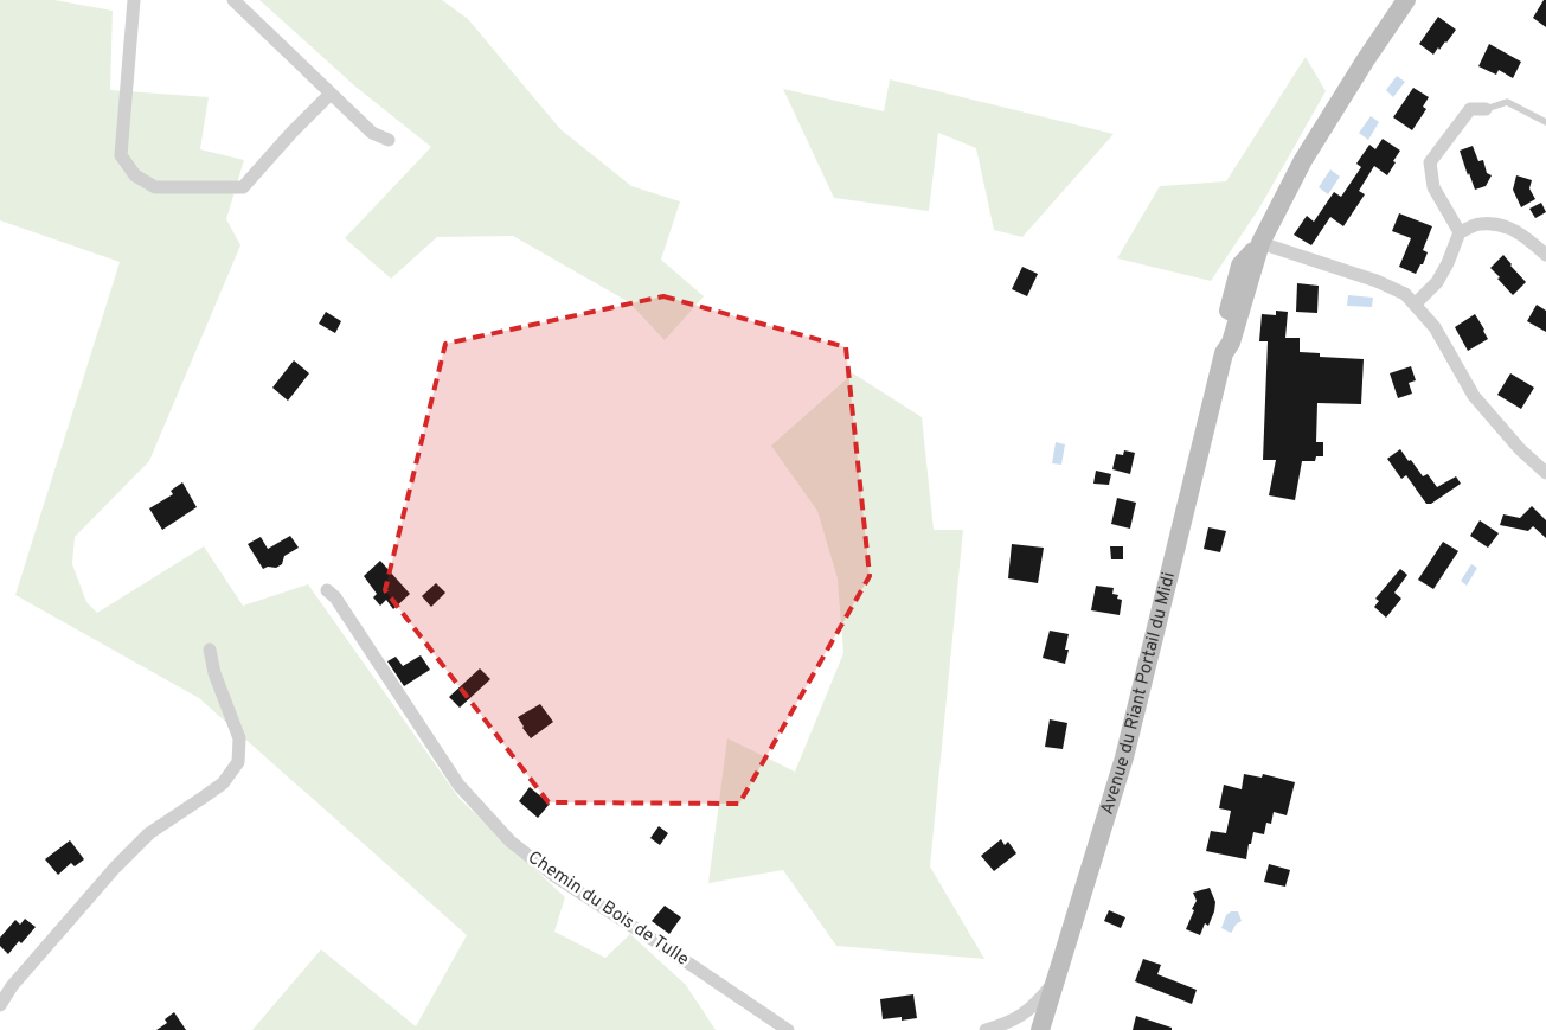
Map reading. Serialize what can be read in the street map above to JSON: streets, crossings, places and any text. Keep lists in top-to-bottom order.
{
  "streets": {
    "main road": ["Avenue du Riant Portail du Midi"],
    "street": ["Chemin du Bois de Tulle"]
  }
}
